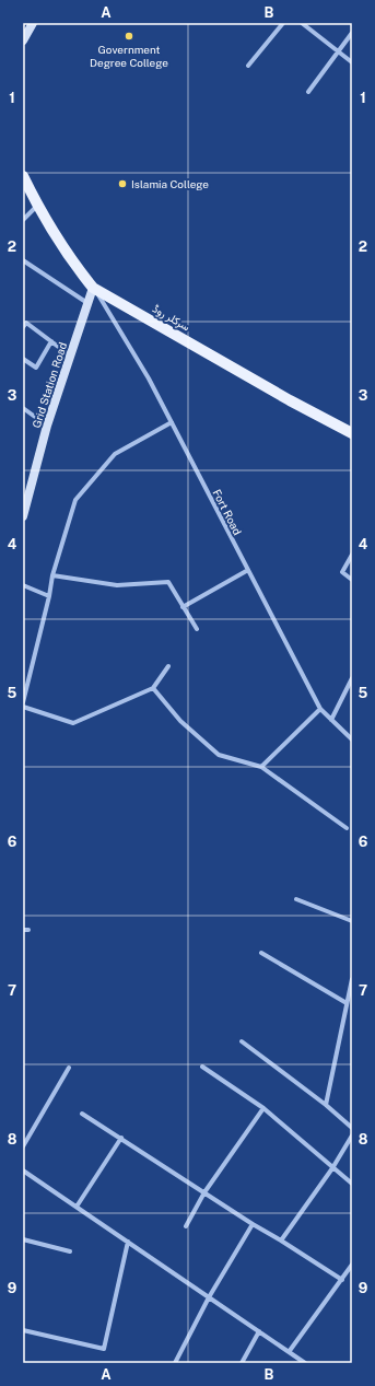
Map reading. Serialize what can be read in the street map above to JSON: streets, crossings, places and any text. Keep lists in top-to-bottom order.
{
  "streets": {
    "main road": ["سرکلر روڈ", "Grid Station Road"],
    "street": ["Fort Road"]
  },
  "crossings": [
    ["سرکلر روڈ", "Grid Station Road"],
    ["سرکلر روڈ", "Fort Road"],
    ["Grid Station Road", "Fort Road"]
  ],
  "places": ["Government Degree College", "Islamia College"],
  "grid": {
    "columns": ["A", "B"],
    "rows": [
      "1",
      "2",
      "3",
      "4",
      "5",
      "6",
      "7",
      "8",
      "9"
    ]
  }
}
